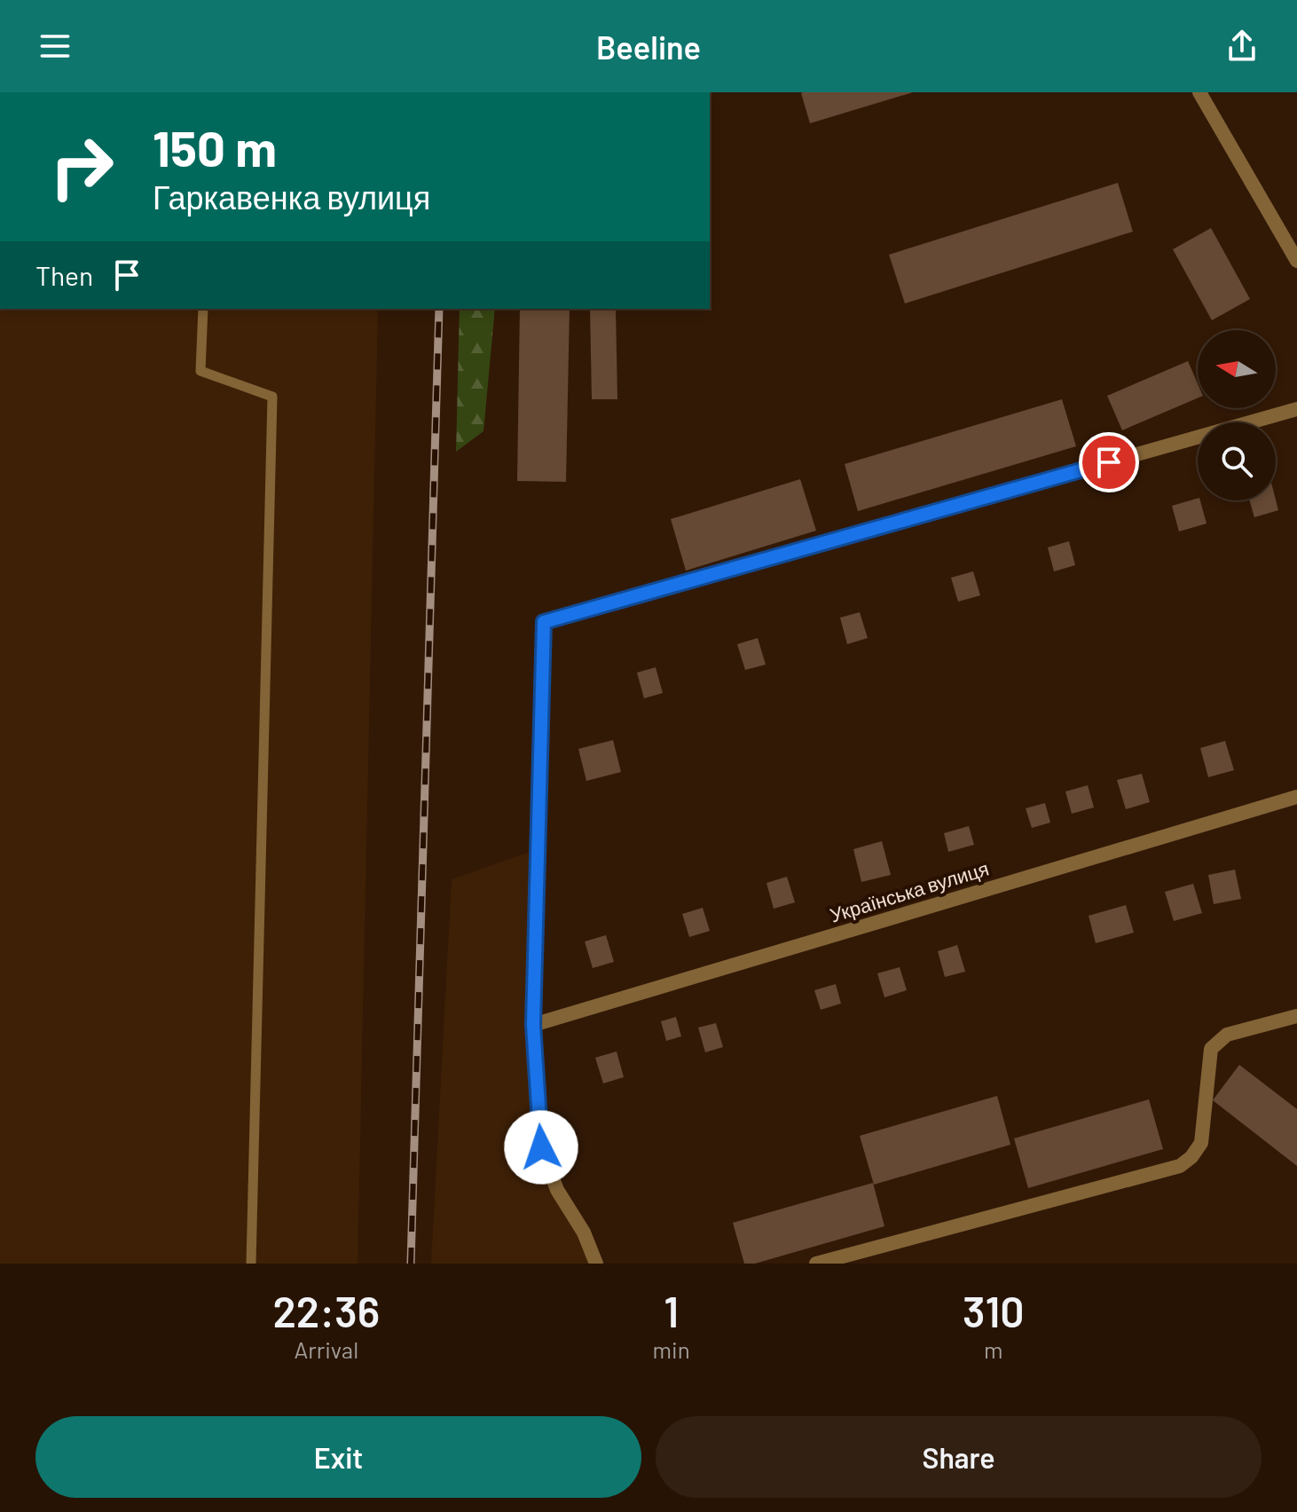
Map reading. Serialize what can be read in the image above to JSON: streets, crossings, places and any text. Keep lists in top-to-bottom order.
{
  "streets": {
    "street": ["Українська вулиця"]
  },
  "north": "left",
  "page": {
    "header": "Beeline",
    "turn": ["150 m", "Гаркавенка вулиця"],
    "then": "Then",
    "eta": [
      "22:36",
      "Arrival",
      "1",
      "min",
      "310",
      "m"
    ],
    "buttons": ["Exit", "Share"]
  }
}
